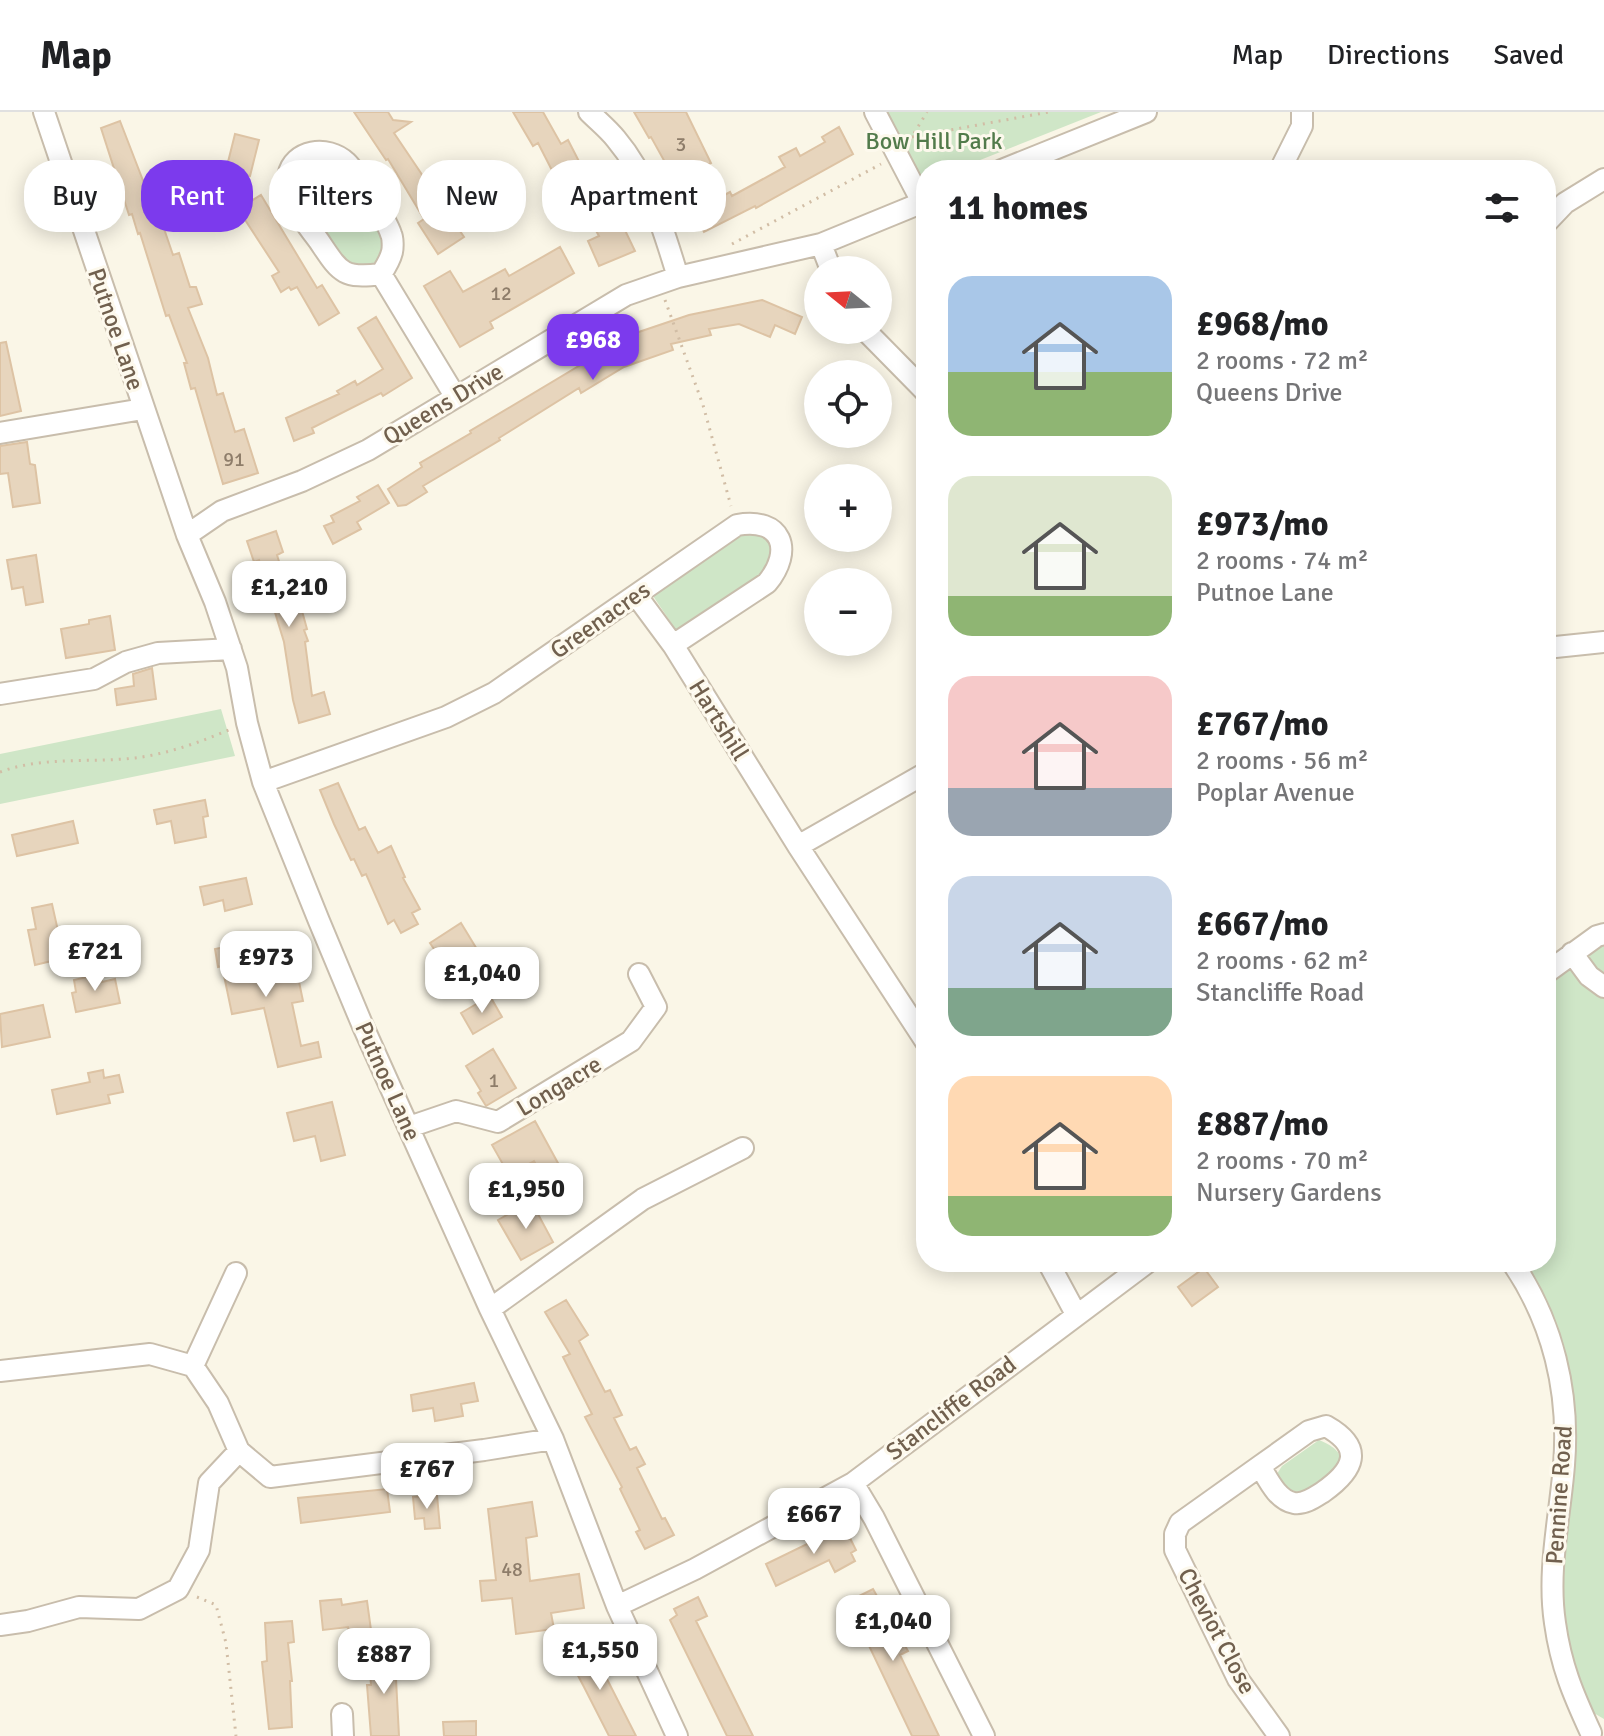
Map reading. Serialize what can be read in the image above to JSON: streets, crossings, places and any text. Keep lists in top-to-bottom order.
{
  "streets": {
    "street": [
      "Putnoe Lane",
      "Queens Drive",
      "Greenacres",
      "Hartshill",
      "Longacre",
      "Stancliffe Road",
      "Pennine Road",
      "Cheviot Close"
    ]
  },
  "crossings": [
    ["Putnoe Lane", "Queens Drive"],
    ["Putnoe Lane", "Greenacres"],
    ["Putnoe Lane", "Longacre"],
    ["Putnoe Lane", "Stancliffe Road"],
    ["Greenacres", "Hartshill"]
  ],
  "parks": ["Bow Hill Park"],
  "house_numbers": [
    "3",
    "12",
    "91",
    "1",
    "48"
  ],
  "north": "left",
  "page": {
    "header": "Map",
    "nav": ["Map", "Directions", "Saved"],
    "chip": [
      "Buy",
      "Rent",
      "Filters",
      "New",
      "Apartment"
    ],
    "heading": "11 homes",
    "map_buttons": ["+", "−"],
    "list": [
      {
        "name": "£968/mo",
        "note": "2 rooms · 72 m² · Queens Drive"
      },
      {
        "name": "£973/mo",
        "note": "2 rooms · 74 m² · Putnoe Lane"
      },
      {
        "name": "£767/mo",
        "note": "2 rooms · 56 m² · Poplar Avenue"
      },
      {
        "name": "£667/mo",
        "note": "2 rooms · 62 m² · Stancliffe Road"
      },
      {
        "name": "£887/mo",
        "note": "2 rooms · 70 m² · Nursery Gardens"
      }
    ],
    "price": [
      "£968",
      "£1,210",
      "£721",
      "£973",
      "£1,040",
      "£1,950",
      "£767",
      "£667",
      "£1,040",
      "£1,550",
      "£887"
    ]
  }
}
